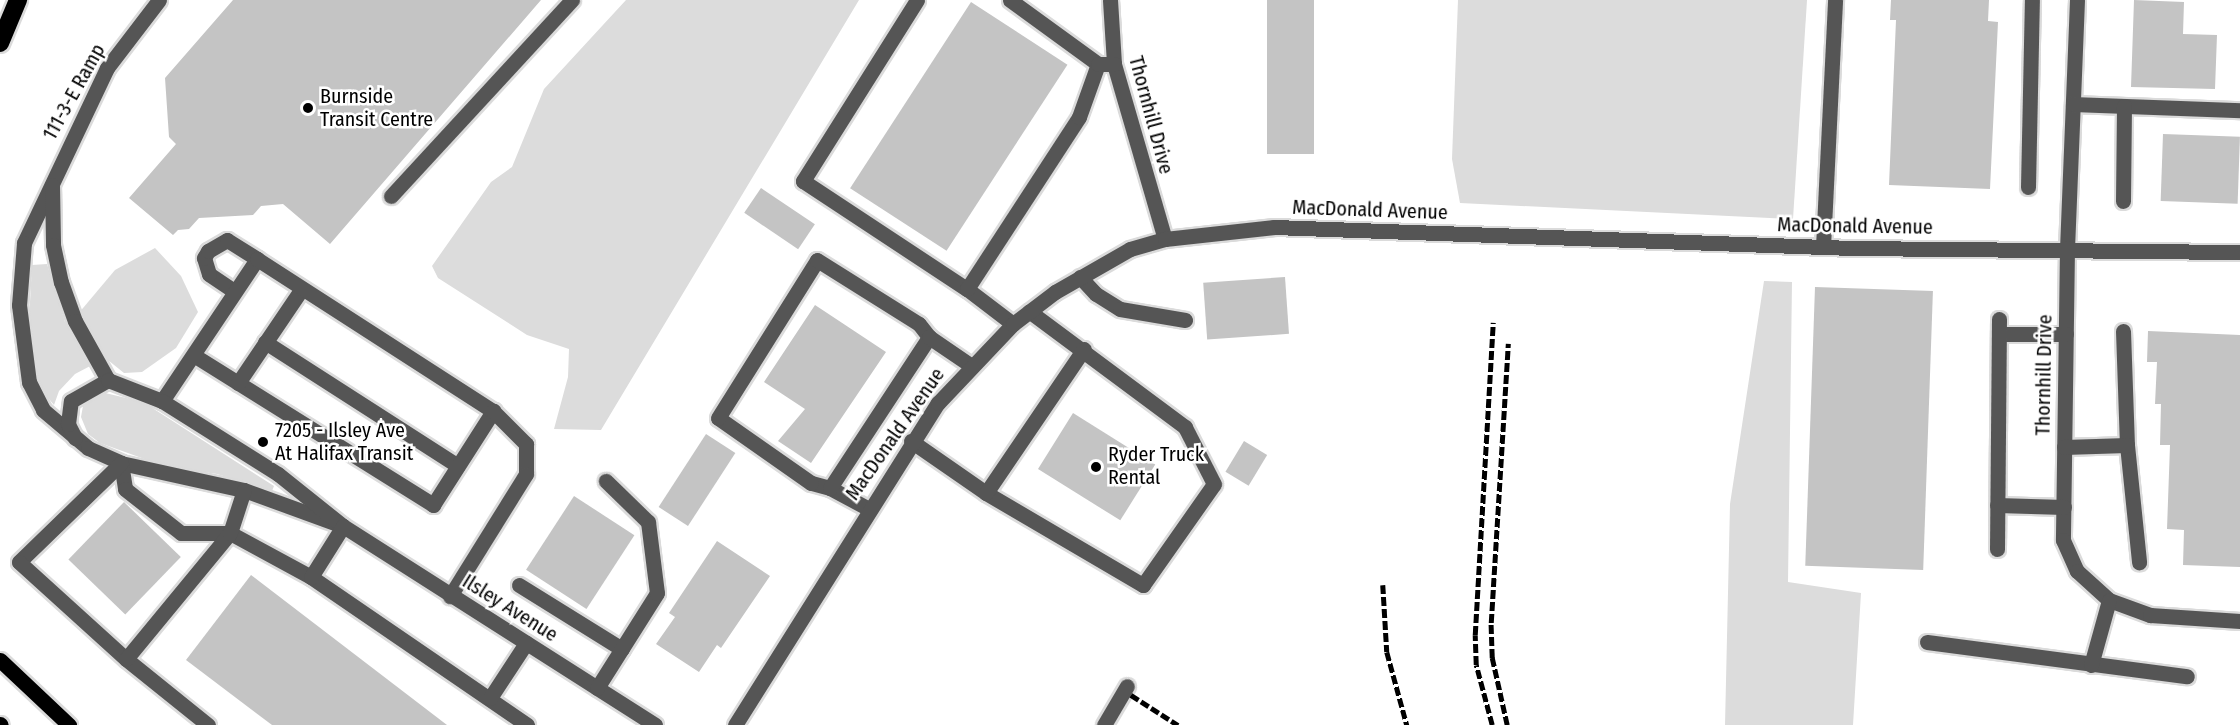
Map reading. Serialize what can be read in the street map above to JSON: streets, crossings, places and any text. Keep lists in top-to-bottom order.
{
  "streets": {
    "street": [
      "111-3-E Ramp",
      "Thornhill Drive",
      "MacDonald Avenue",
      "Ilsley Avenue"
    ]
  },
  "crossings": [
    ["111-3-E Ramp", "Ilsley Avenue"],
    ["Thornhill Drive", "MacDonald Avenue"]
  ],
  "places": ["Burnside Transit Centre", "7205 - Ilsley Ave At Halifax Transit", "Ryder Truck Rental"]
}
